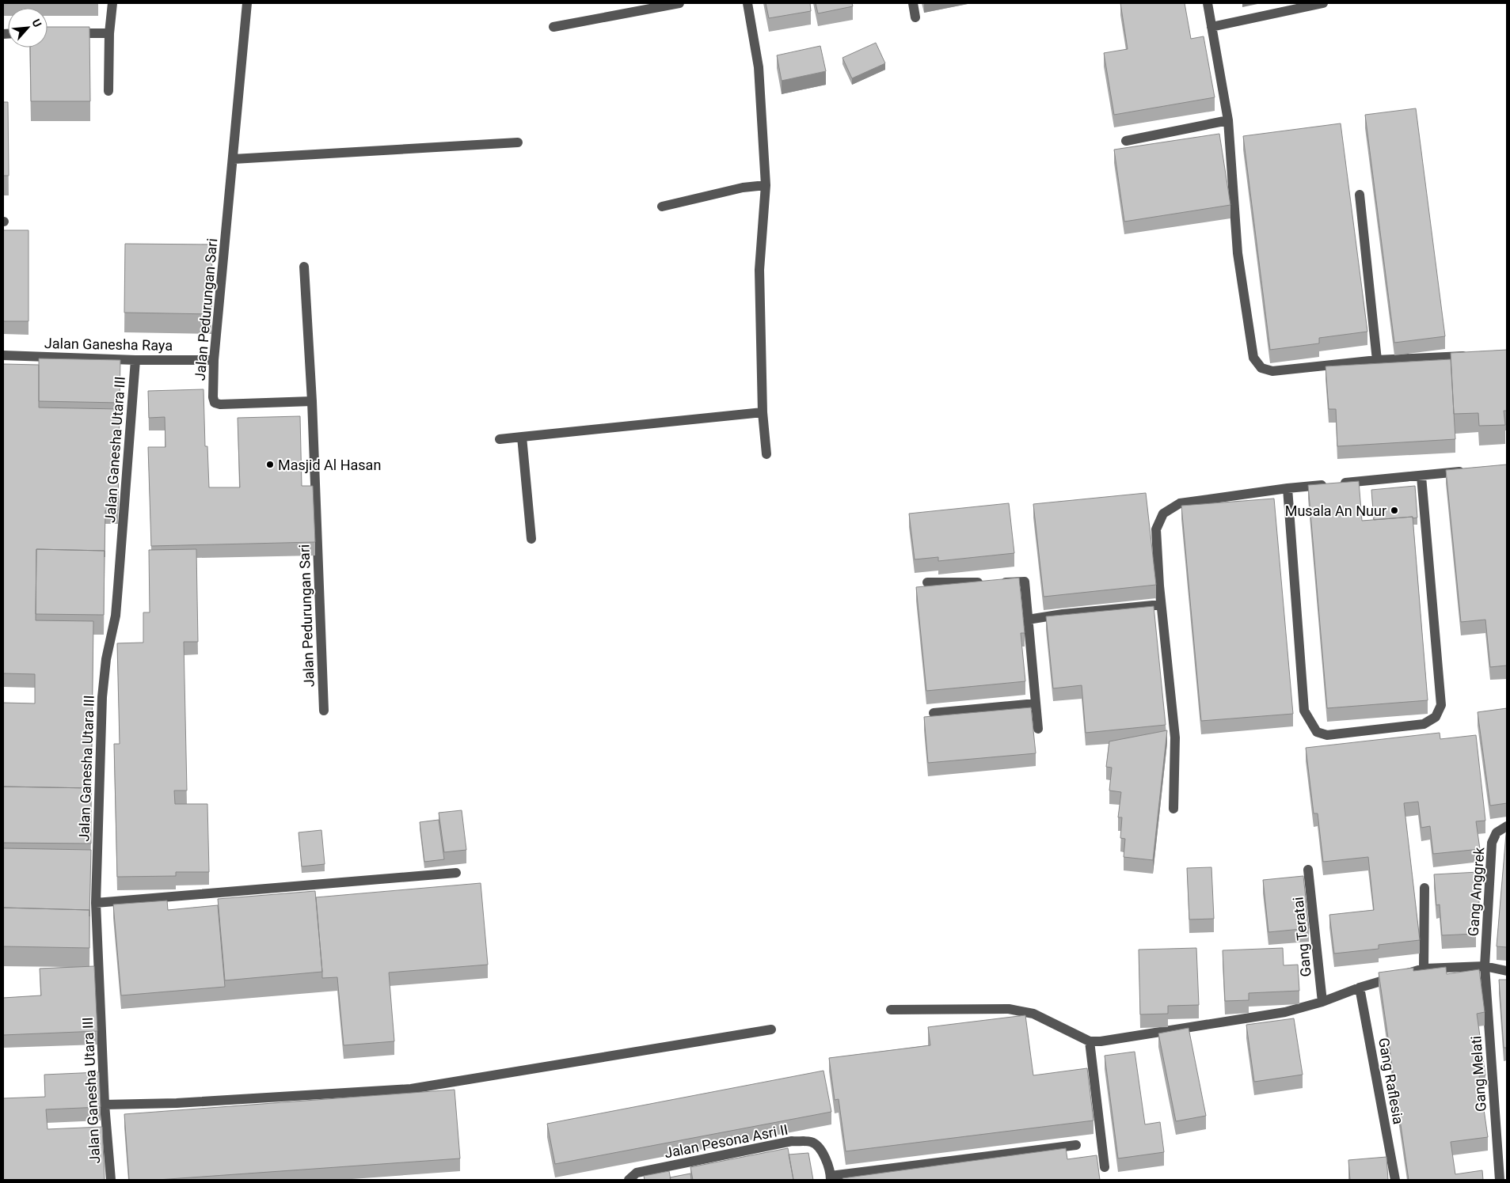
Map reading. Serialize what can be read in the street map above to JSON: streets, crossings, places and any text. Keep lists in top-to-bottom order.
{
  "streets": {
    "street": [
      "Jalan Pedurungan Sari",
      "Jalan Ganesha Raya",
      "Jalan Ganesha Utara III",
      "Gang Anggrek",
      "Gang Teratai",
      "Gang Melati",
      "Gang Raflesia",
      "Jalan Pesona Asri II"
    ]
  },
  "crossings": [
    ["Jalan Pedurungan Sari", "Jalan Ganesha Raya"],
    ["Jalan Ganesha Raya", "Jalan Ganesha Utara III"],
    ["Gang Anggrek", "Gang Melati"]
  ],
  "places": ["Masjid Al Hasan", "Musala An Nuur"],
  "north": "top right"
}
